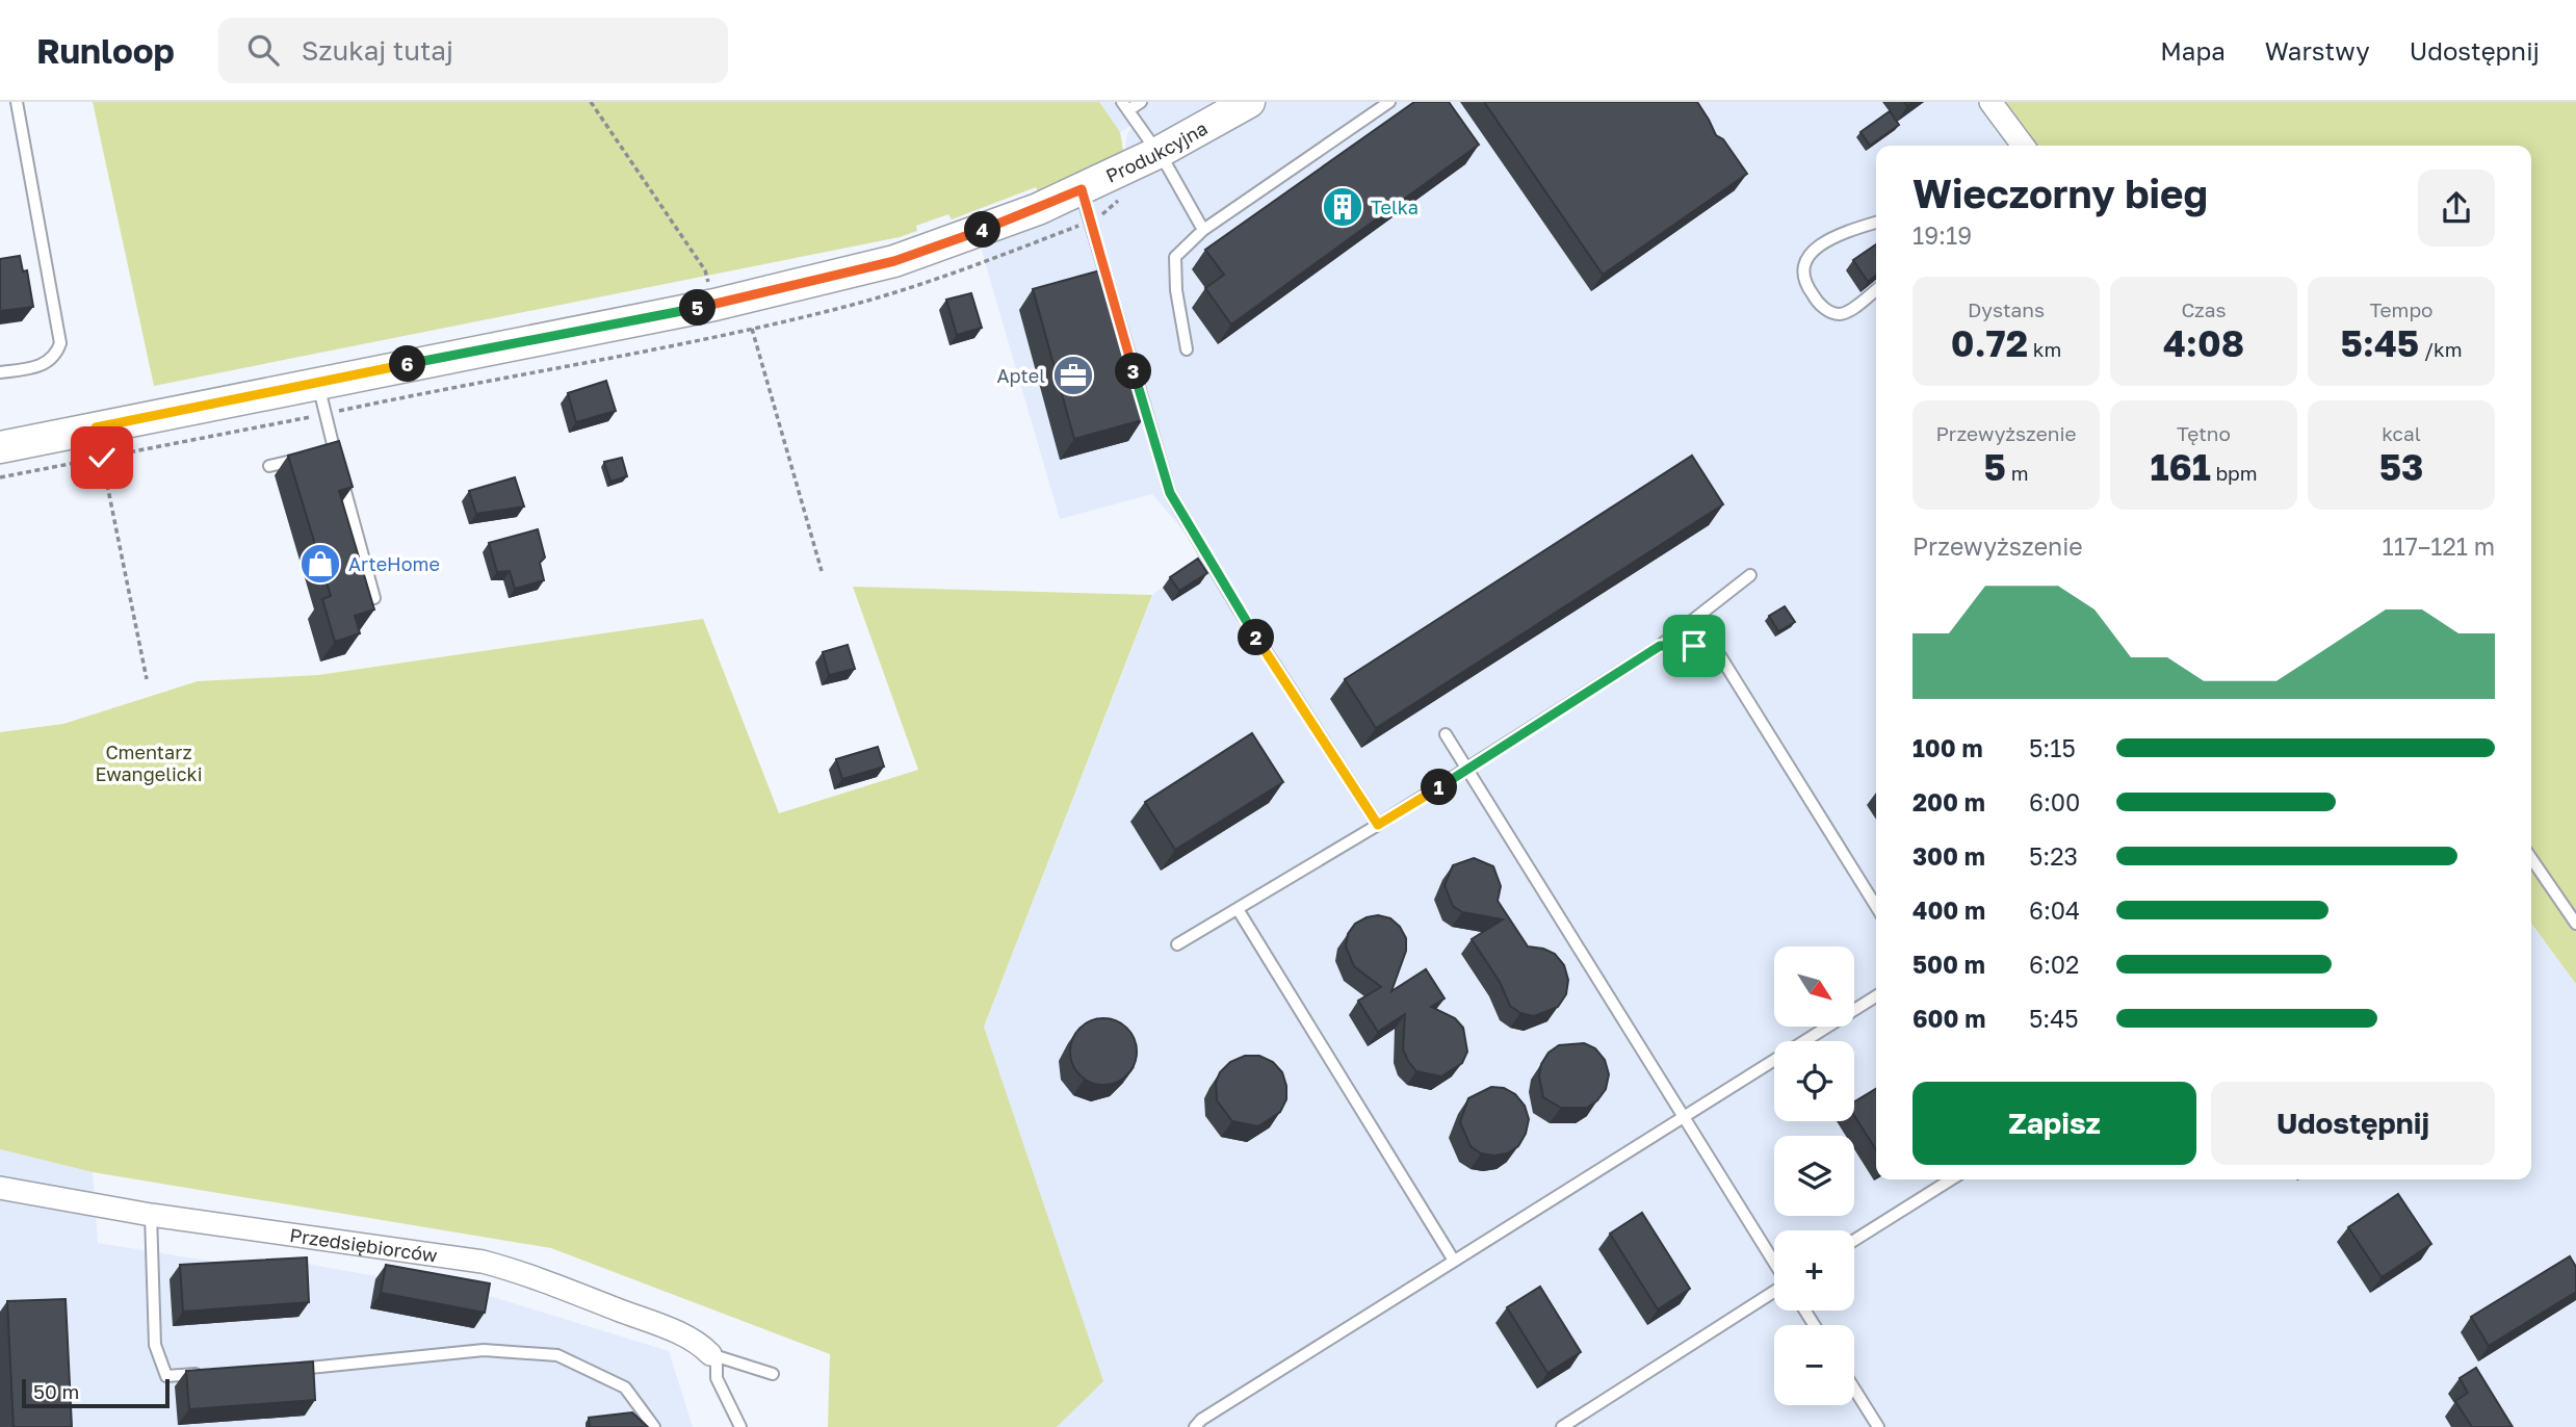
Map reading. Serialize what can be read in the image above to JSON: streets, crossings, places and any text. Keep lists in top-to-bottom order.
{
  "streets": {
    "street": ["Produkcyjna", "Przedsiębiorców"]
  },
  "parks": ["Cmentarz Ewangelicki"],
  "places": {
    "building": ["Telka"],
    "office": ["Aptel"],
    "shop": ["ArteHome"]
  },
  "scale_bar": "50 m",
  "north": "bottom right",
  "page": {
    "header": "Runloop",
    "search": "Szukaj tutaj",
    "nav": ["Mapa", "Warstwy", "Udostępnij"],
    "heading": ["Wieczorny bieg", "19:19"],
    "pins": [
      "4",
      "5",
      "6",
      "3",
      "2",
      "1"
    ],
    "stats": [
      ["Dystans", "0.72 km"],
      ["Czas", "4:08"],
      ["Tempo", "5:45 /km"],
      ["Przewyższenie", "5 m"],
      ["Tętno", "161 bpm"],
      ["kcal", "53"]
    ],
    "chart": ["Przewyższenie", "117–121 m"],
    "list": [
      {
        "name": "100 m",
        "note": "5:15"
      },
      {
        "name": "200 m",
        "note": "6:00"
      },
      {
        "name": "300 m",
        "note": "5:23"
      },
      {
        "name": "400 m",
        "note": "6:04"
      },
      {
        "name": "500 m",
        "note": "6:02"
      },
      {
        "name": "600 m",
        "note": "5:45"
      }
    ],
    "map_buttons": ["+", "−"],
    "buttons": ["Zapisz", "Udostępnij"],
    "scale": "50 m"
  }
}
